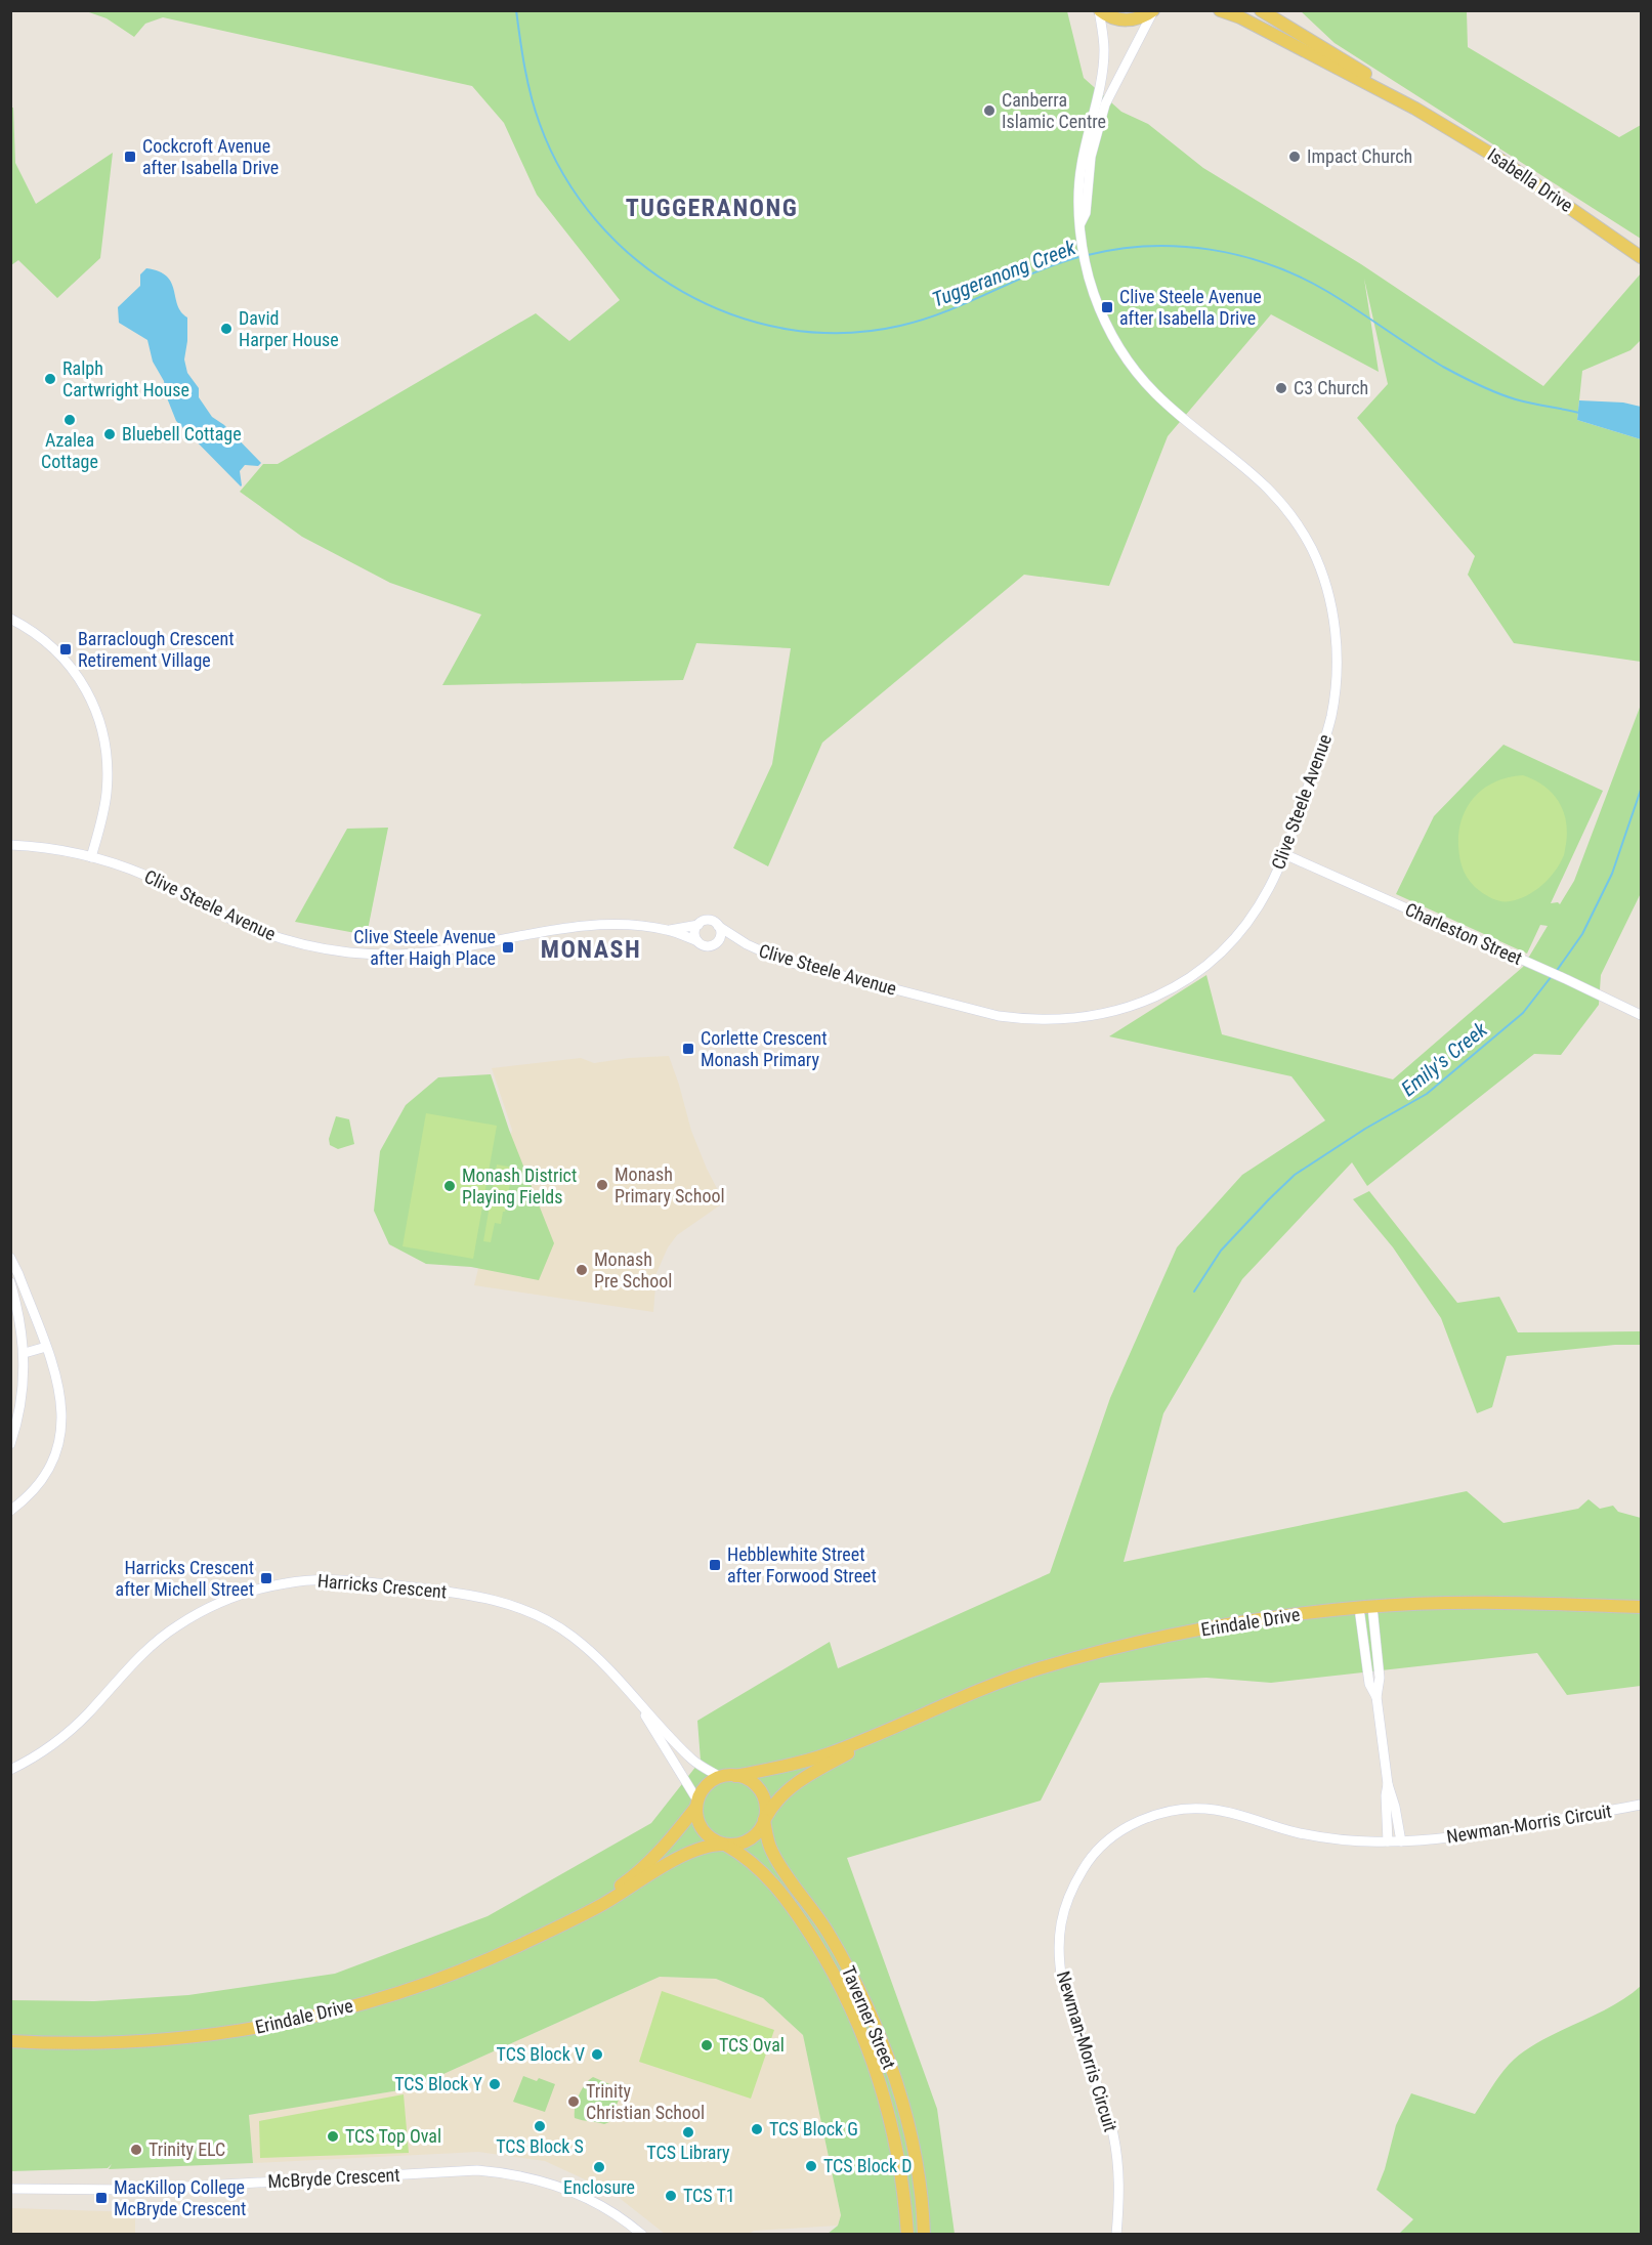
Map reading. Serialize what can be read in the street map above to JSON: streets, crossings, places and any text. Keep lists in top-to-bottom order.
{
  "streets": {
    "main road": ["Isabella Drive", "Erindale Drive", "Taverner Street"],
    "street": [
      "Clive Steele Avenue",
      "Charleston Street",
      "Harricks Crescent",
      "Newman-Morris Circuit",
      "McBryde Crescent"
    ]
  },
  "crossings": [
    ["Clive Steele Avenue", "Charleston Street"],
    ["Harricks Crescent", "Erindale Drive"],
    ["Harricks Crescent", "Taverner Street"],
    ["Erindale Drive", "Taverner Street"]
  ],
  "districts": ["TUGGERANONG", "MONASH"],
  "water": ["Tuggeranong Creek", "Emily's Creek"],
  "places": {
    "other": [
      "Canberra Islamic Centre",
      "Impact Church",
      "David Harper House",
      "Ralph Cartwright House",
      "C3 Church",
      "Azalea Cottage",
      "Bluebell Cottage",
      "Monash Primary School",
      "Monash District Playing Fields",
      "Monash Pre School",
      "TCS Oval",
      "TCS Block V",
      "TCS Block Y",
      "Trinity Christian School",
      "TCS Block S",
      "TCS Block G",
      "TCS Library",
      "TCS Top Oval",
      "Trinity ELC",
      "TCS Block D",
      "Enclosure",
      "TCS T1"
    ],
    "transit": [
      "Cockcroft Avenue after Isabella Drive",
      "Clive Steele Avenue after Isabella Drive",
      "Barraclough Crescent Retirement Village",
      "Clive Steele Avenue after Haigh Place",
      "Corlette Crescent Monash Primary",
      "Hebblewhite Street after Forwood Street",
      "Harricks Crescent after Michell Street",
      "MacKillop College McBryde Crescent"
    ]
  }
}
